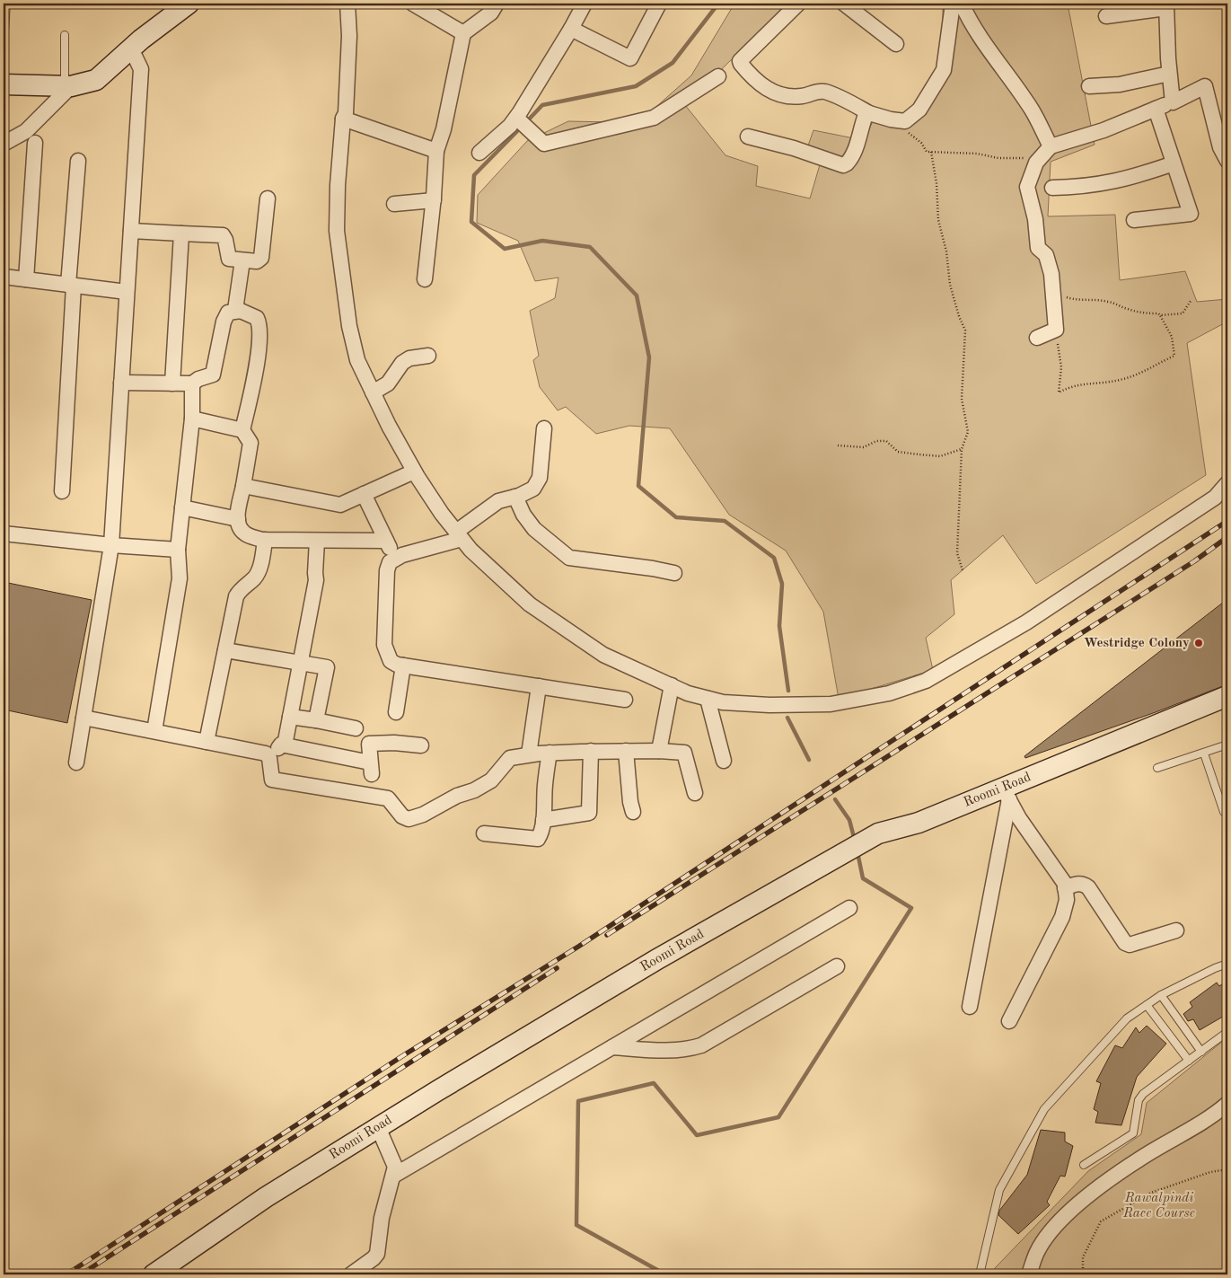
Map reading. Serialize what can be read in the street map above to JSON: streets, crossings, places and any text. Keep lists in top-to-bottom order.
{
  "streets": {
    "street": ["Roomi Road"]
  },
  "parks": ["Rawalpindi Race Course"],
  "places": ["Westridge Colony"]
}
